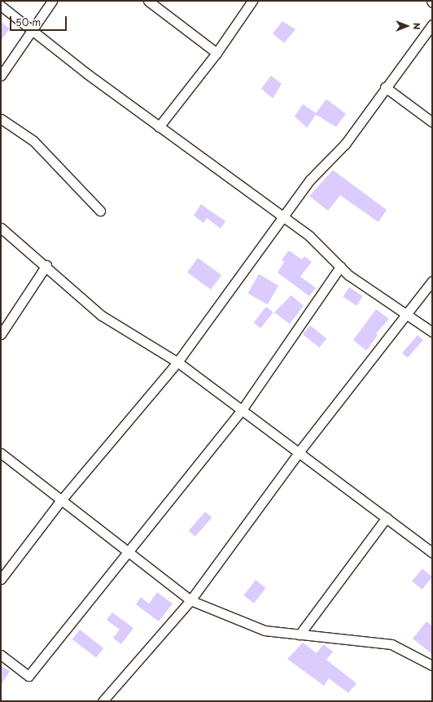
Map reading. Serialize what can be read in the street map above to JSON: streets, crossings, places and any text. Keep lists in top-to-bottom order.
{
  "scale_bar": "50 m",
  "north": "right"
}
